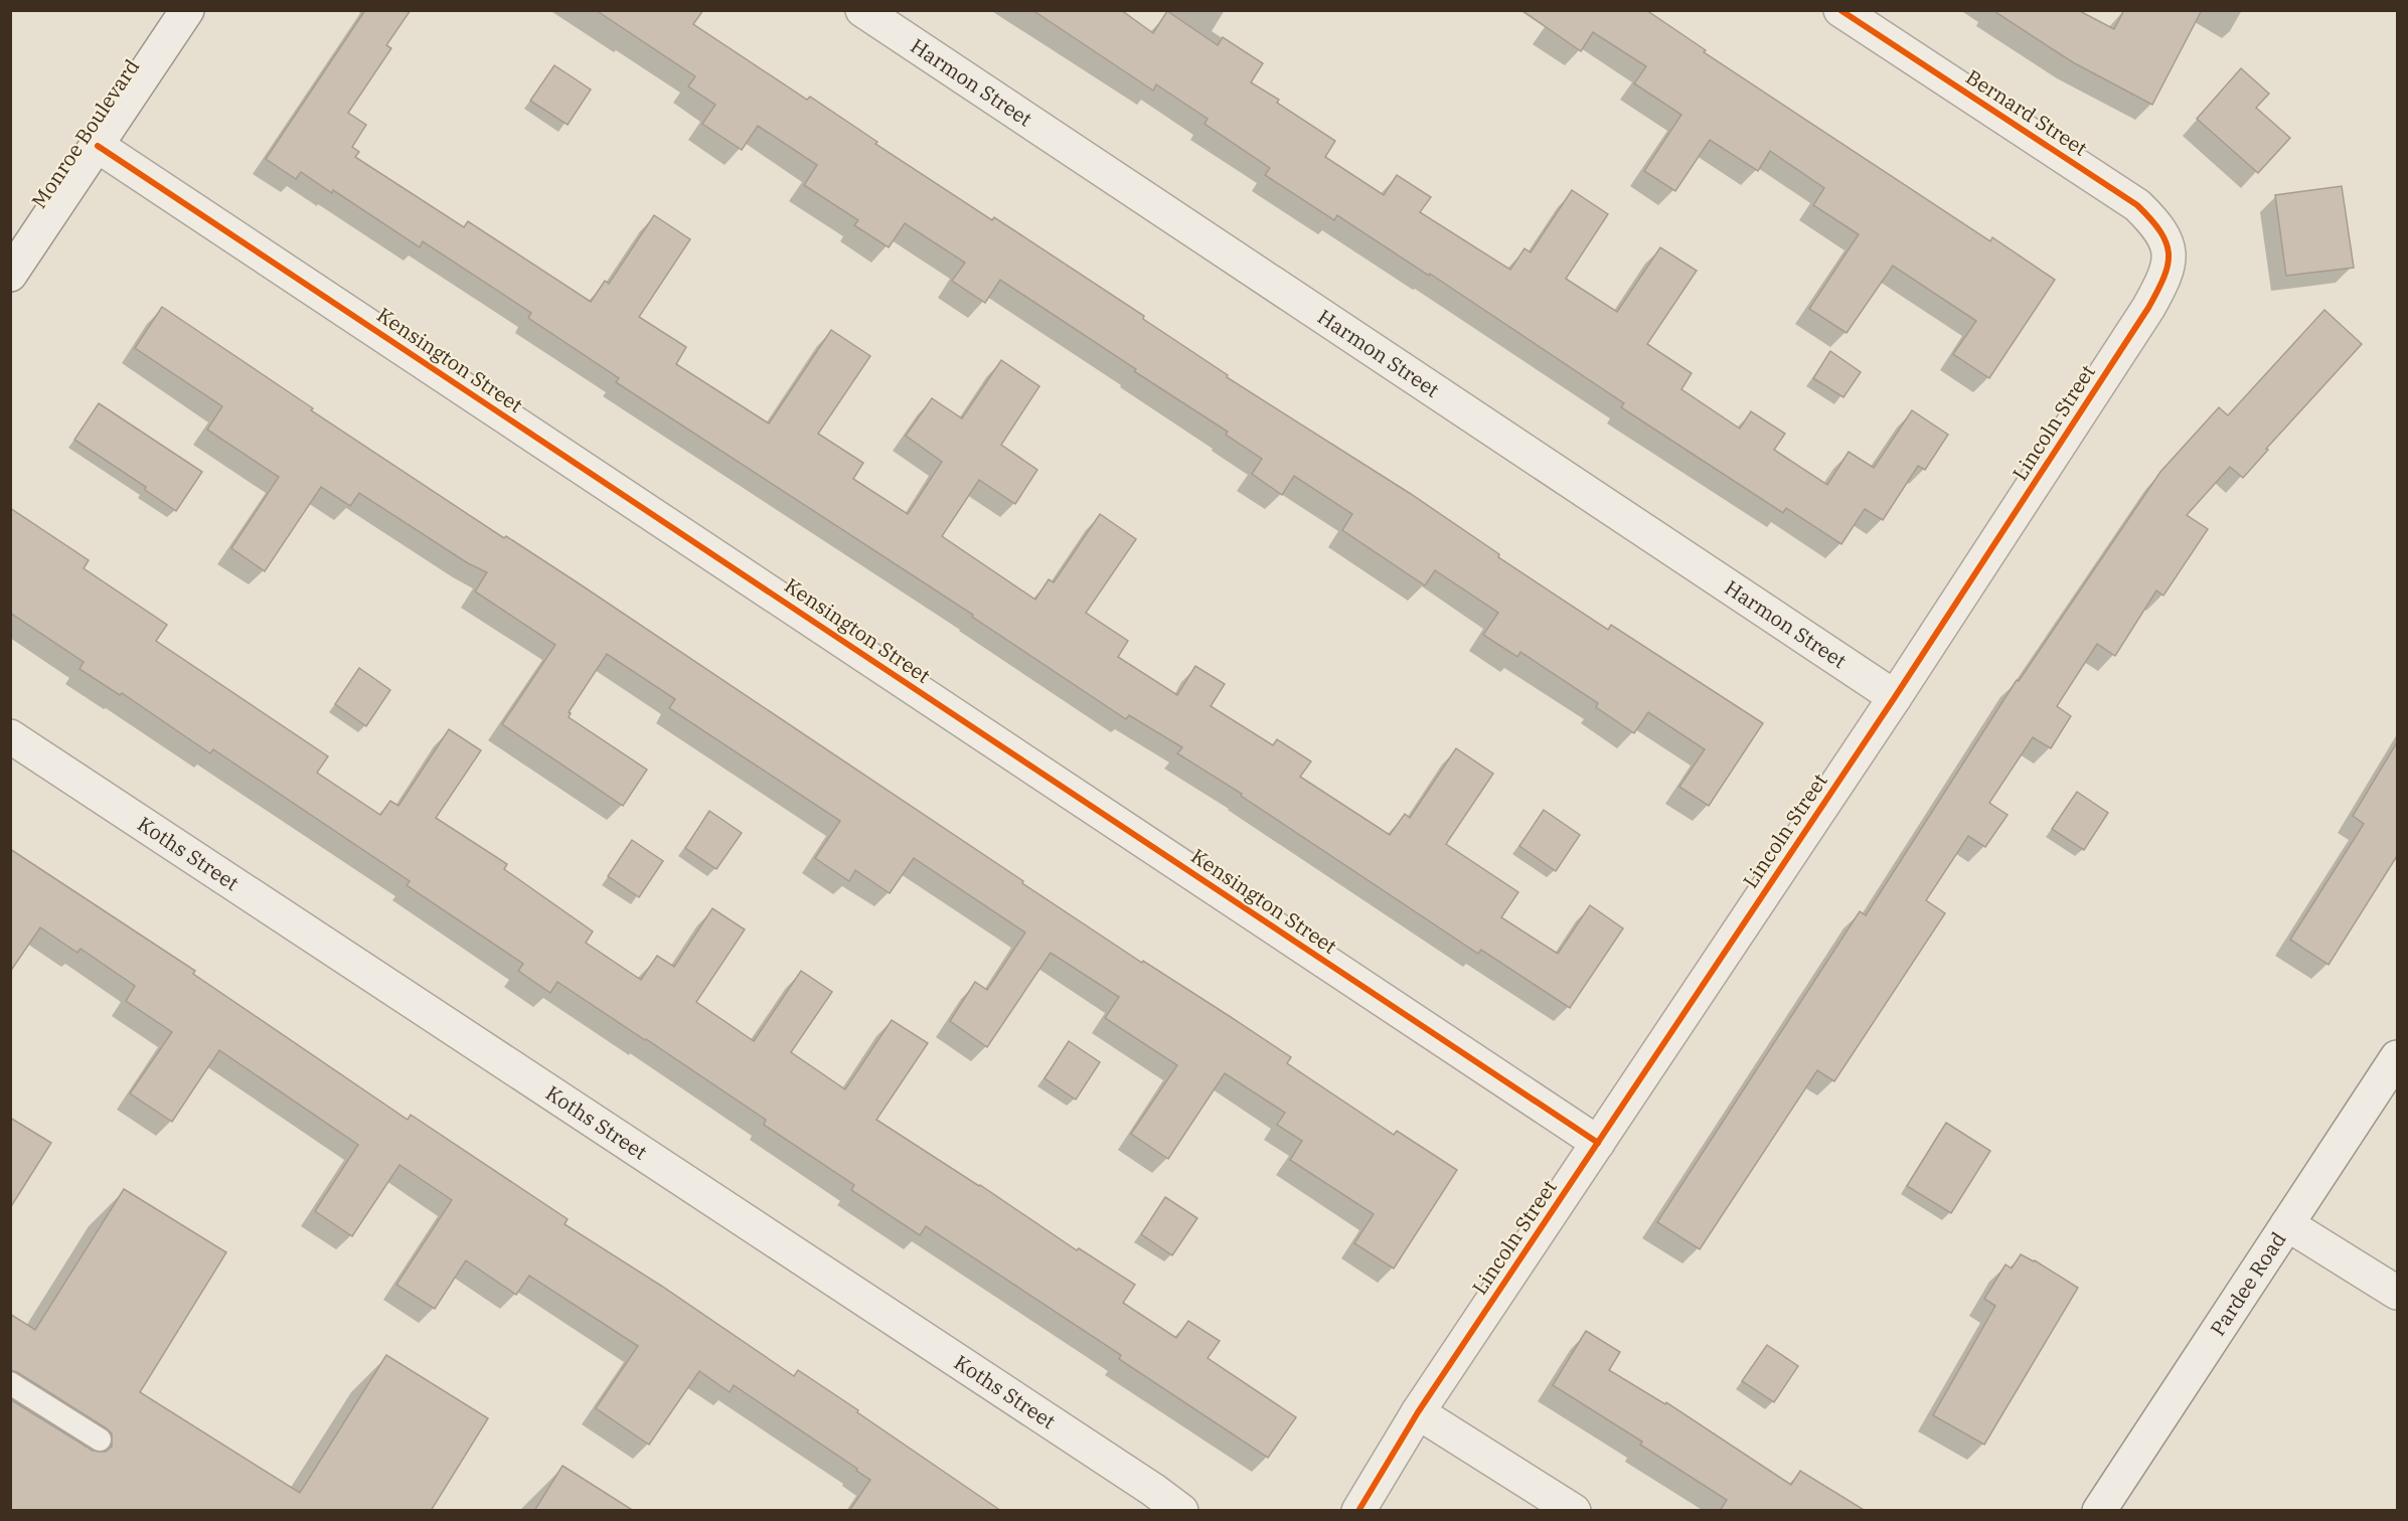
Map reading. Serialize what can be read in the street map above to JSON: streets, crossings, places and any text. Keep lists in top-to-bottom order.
{
  "streets": {
    "street": [
      "Harmon Street",
      "Bernard Street",
      "Monroe Boulevard",
      "Kensington Street",
      "Lincoln Street",
      "Koths Street",
      "Pardee Road"
    ]
  },
  "crossings": [
    ["Harmon Street", "Lincoln Street"],
    ["Bernard Street", "Lincoln Street"],
    ["Monroe Boulevard", "Kensington Street"],
    ["Kensington Street", "Lincoln Street"]
  ]
}
